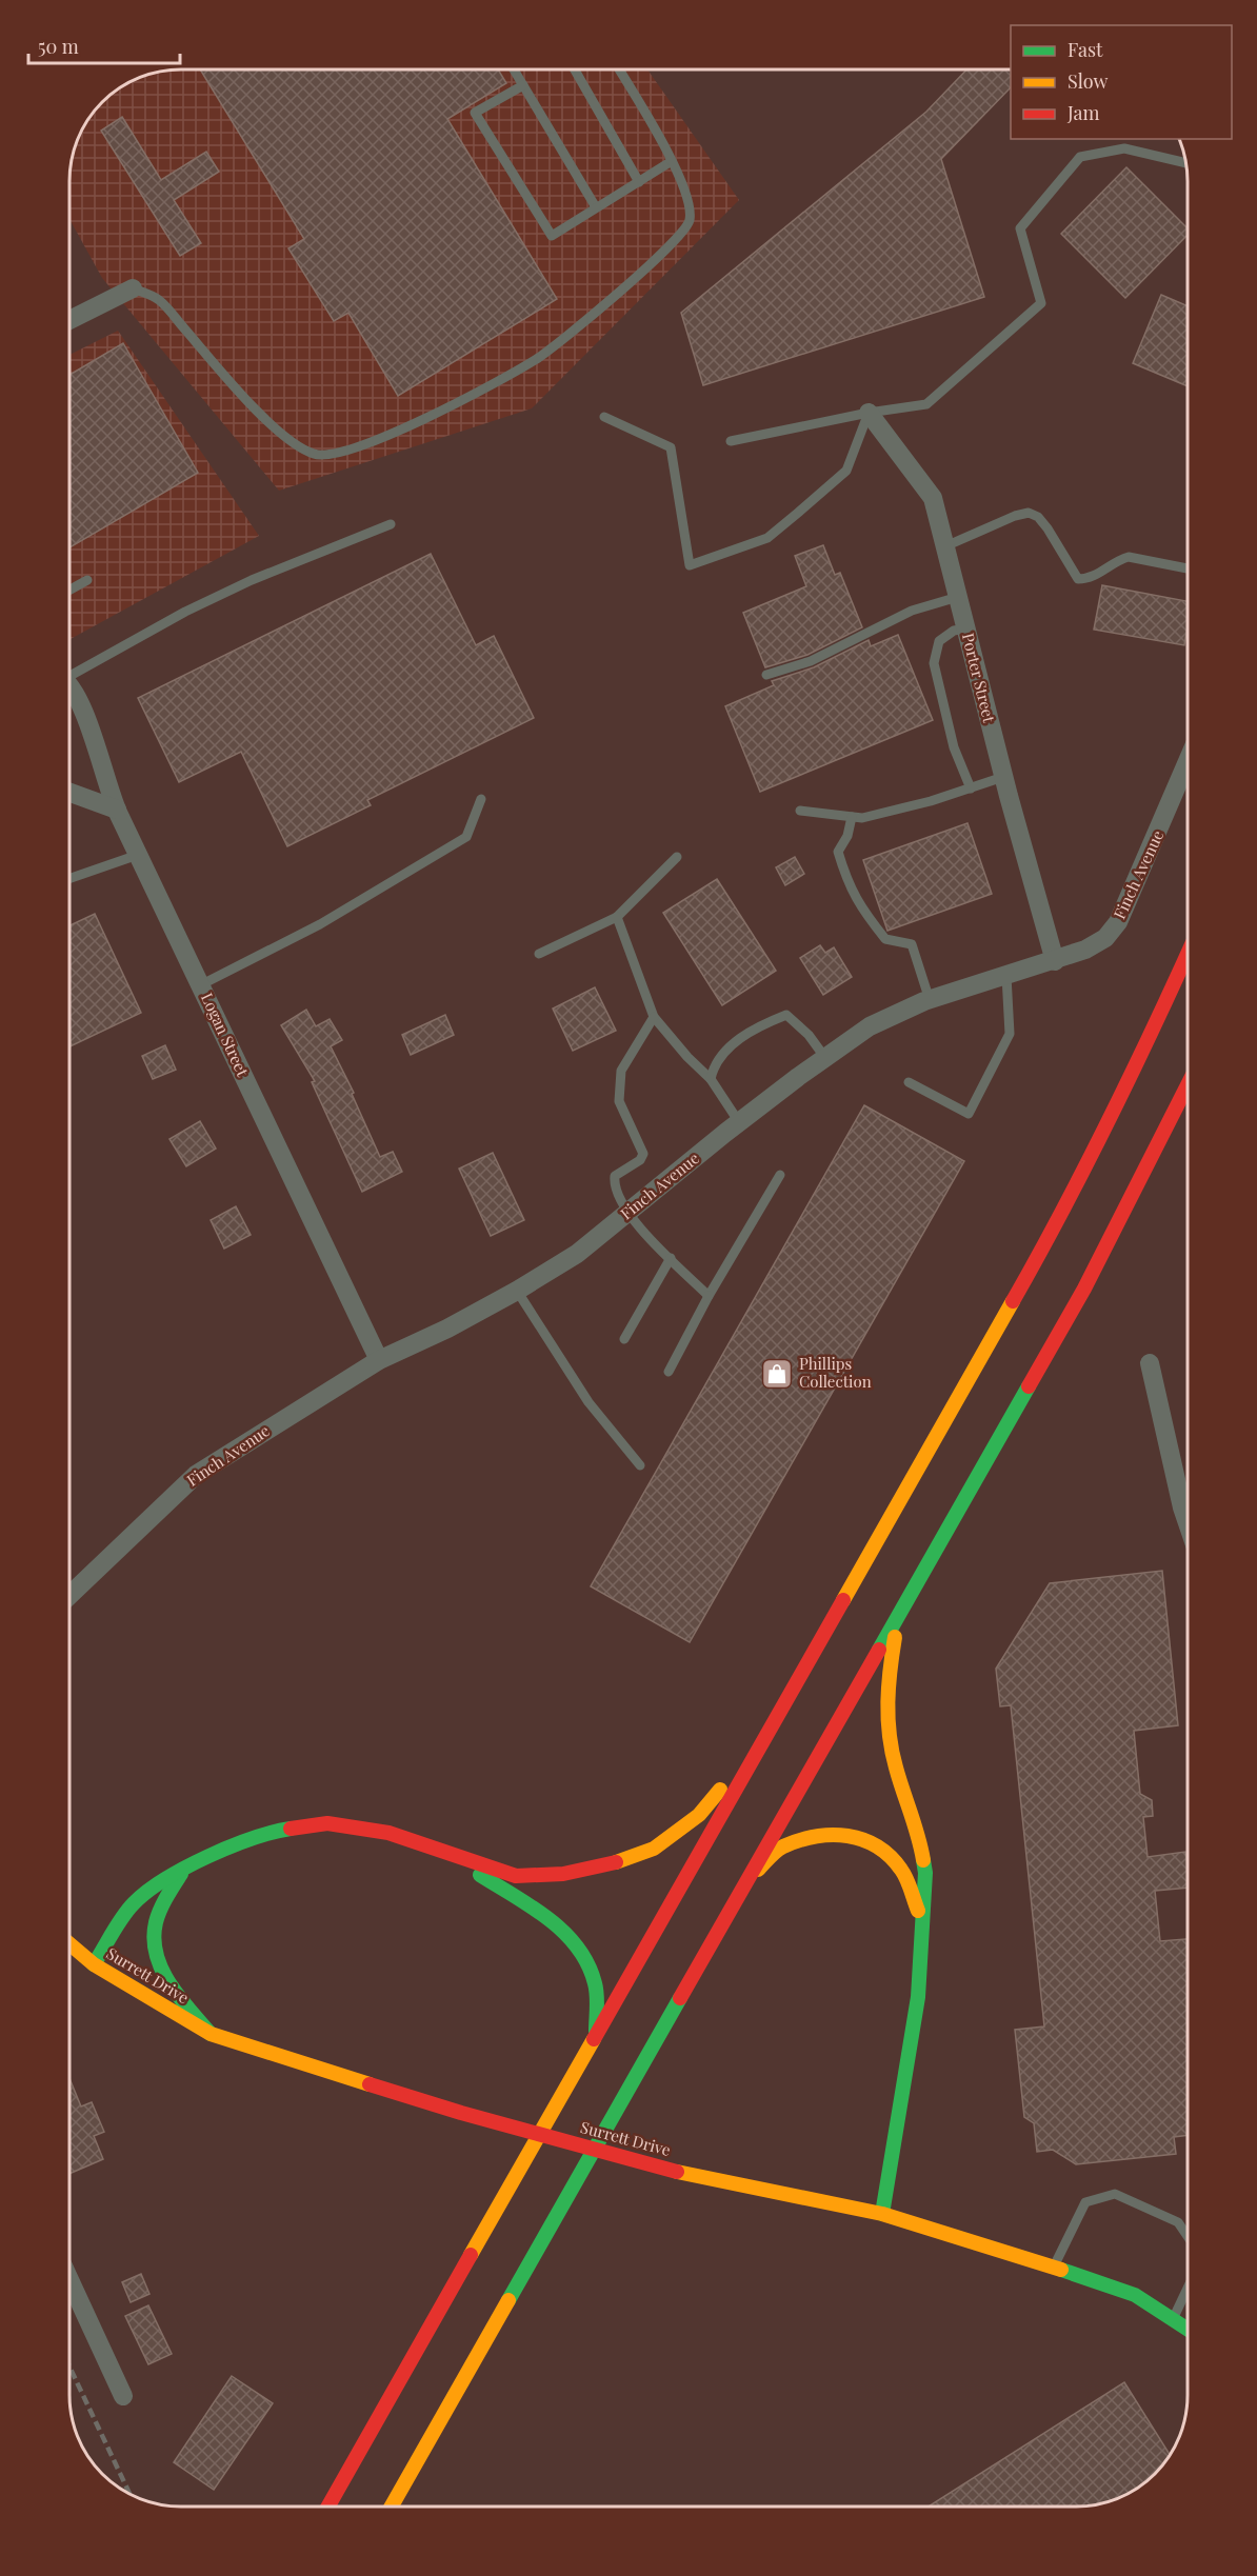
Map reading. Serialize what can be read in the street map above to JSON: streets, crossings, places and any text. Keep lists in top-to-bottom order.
{
  "streets": {
    "main road": ["Surrett Drive"],
    "street": ["Porter Street", "Finch Avenue", "Logan Street"]
  },
  "crossings": [
    ["Porter Street", "Finch Avenue"],
    ["Finch Avenue", "Logan Street"]
  ],
  "places": {
    "shop": ["Phillips Collection"]
  },
  "legend": ["Fast", "Slow", "Jam"],
  "scale_bar": "50 m"
}
